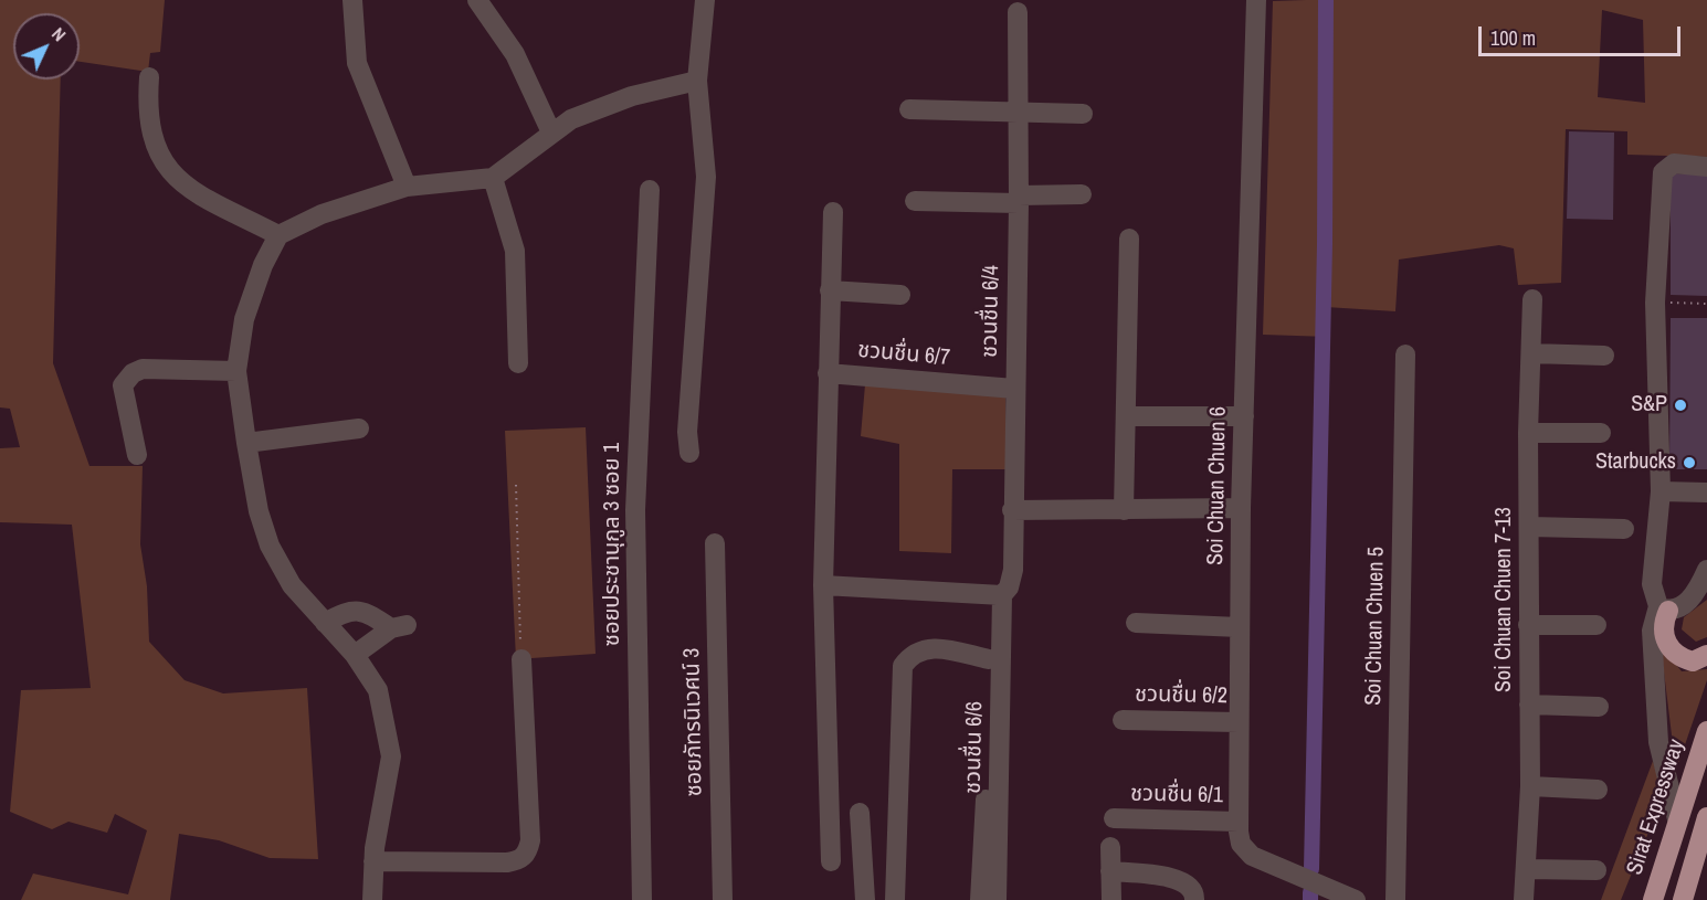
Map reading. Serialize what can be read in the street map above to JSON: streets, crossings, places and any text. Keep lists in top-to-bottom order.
{
  "streets": {
    "highway": ["Sirat Expressway"],
    "street": [
      "ชวนชื่น 6/4",
      "ชวนชื่น 6/7",
      "Soi Chuan Chuen 6",
      "ซอยประชานุกูล 3 ซอย 1",
      "Soi Chuan Chuen 7-13",
      "Soi Chuan Chuen 5",
      "ชวนชื่น 6/2",
      "ซอยภัทรนิเวศน์ 3",
      "ชวนชื่น 6/6",
      "ชวนชื่น 6/1"
    ]
  },
  "crossings": [
    ["ชวนชื่น 6/4", "ชวนชื่น 6/7"],
    ["ชวนชื่น 6/4", "ชวนชื่น 6/6"],
    ["Soi Chuan Chuen 6", "ชวนชื่น 6/2"],
    ["Soi Chuan Chuen 6", "ชวนชื่น 6/1"]
  ],
  "places": ["S&P", "Starbucks"],
  "scale_bar": "100 m",
  "north": "top right"
}
